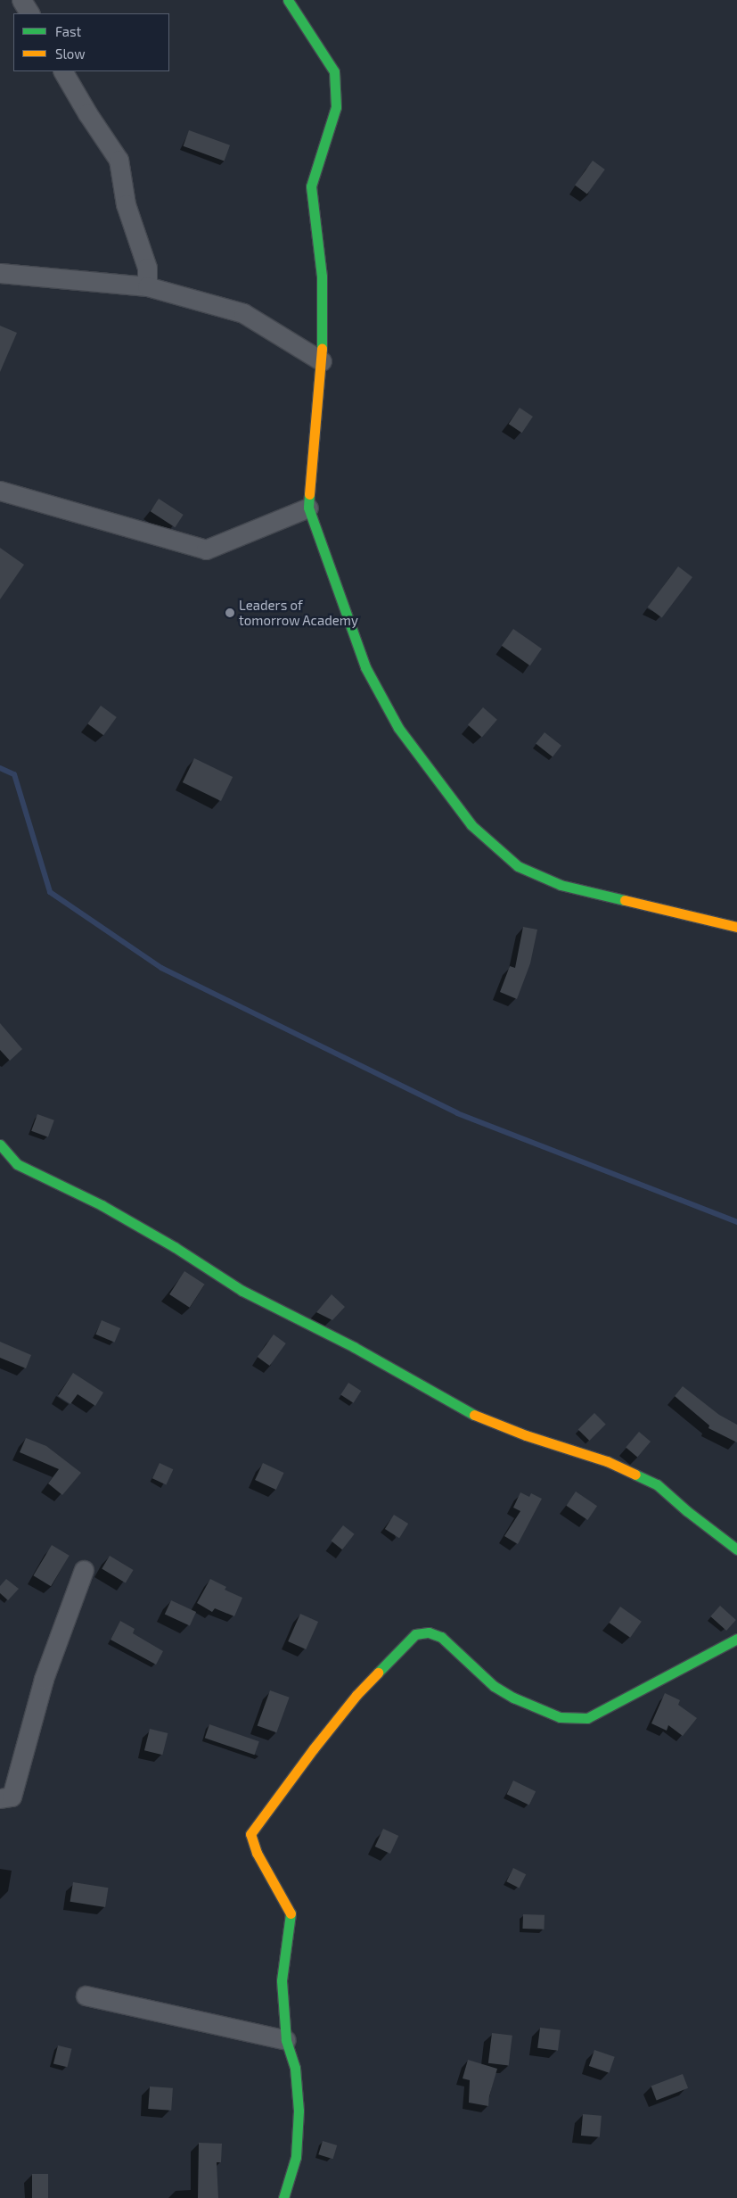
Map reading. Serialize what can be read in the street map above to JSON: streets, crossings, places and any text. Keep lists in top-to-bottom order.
{
  "places": ["Leaders of tomorrow Academy"],
  "legend": ["Fast", "Slow"]
}
